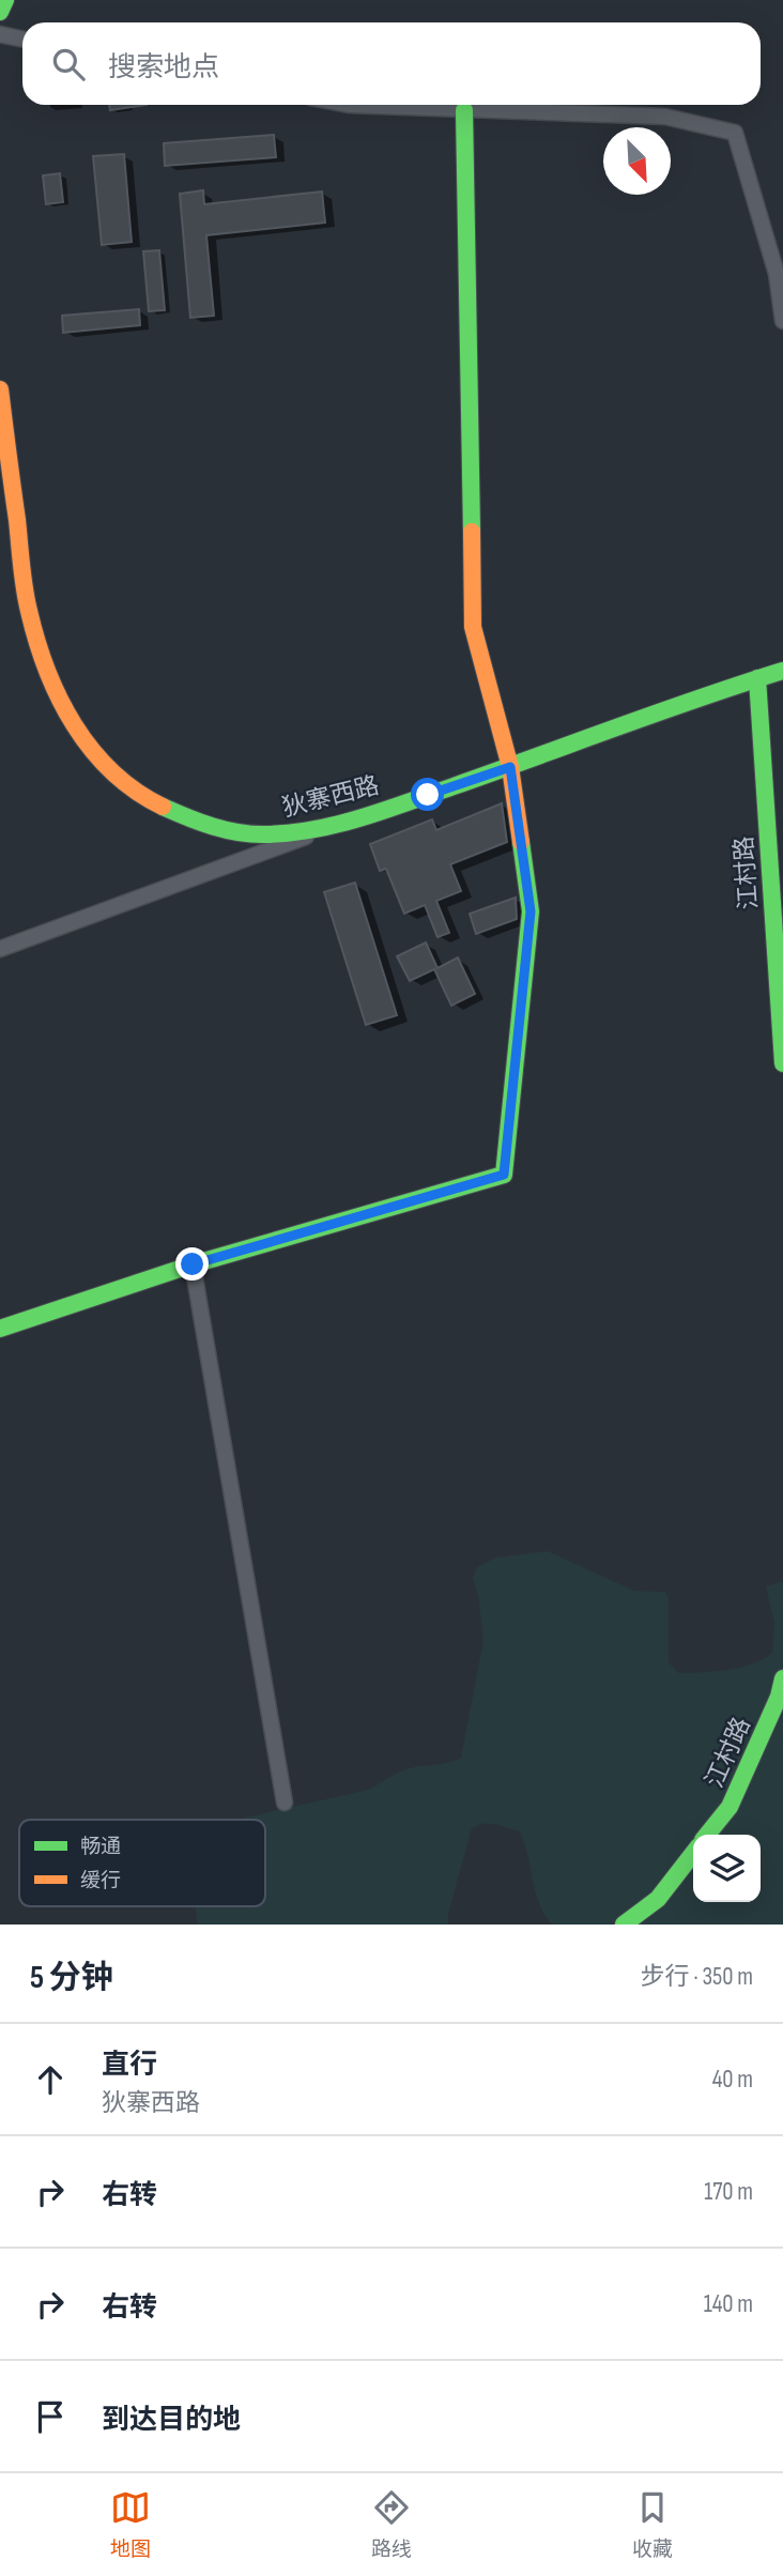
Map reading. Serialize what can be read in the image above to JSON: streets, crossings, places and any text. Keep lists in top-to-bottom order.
{
  "streets": {
    "street": ["狄寨西路", "江村路"]
  },
  "crossings": [
    ["狄寨西路", "江村路"]
  ],
  "legend": ["畅通", "缓行"],
  "north": "bottom right",
  "page": {
    "search": "搜索地点",
    "heading": ["5 分钟", "步行 · 350 m"],
    "list": [
      ["直行", "狄寨西路", "40 m"],
      ["右转", "170 m"],
      ["右转", "140 m"],
      "到达目的地"
    ],
    "nav": ["地图", "路线", "收藏"]
  }
}
